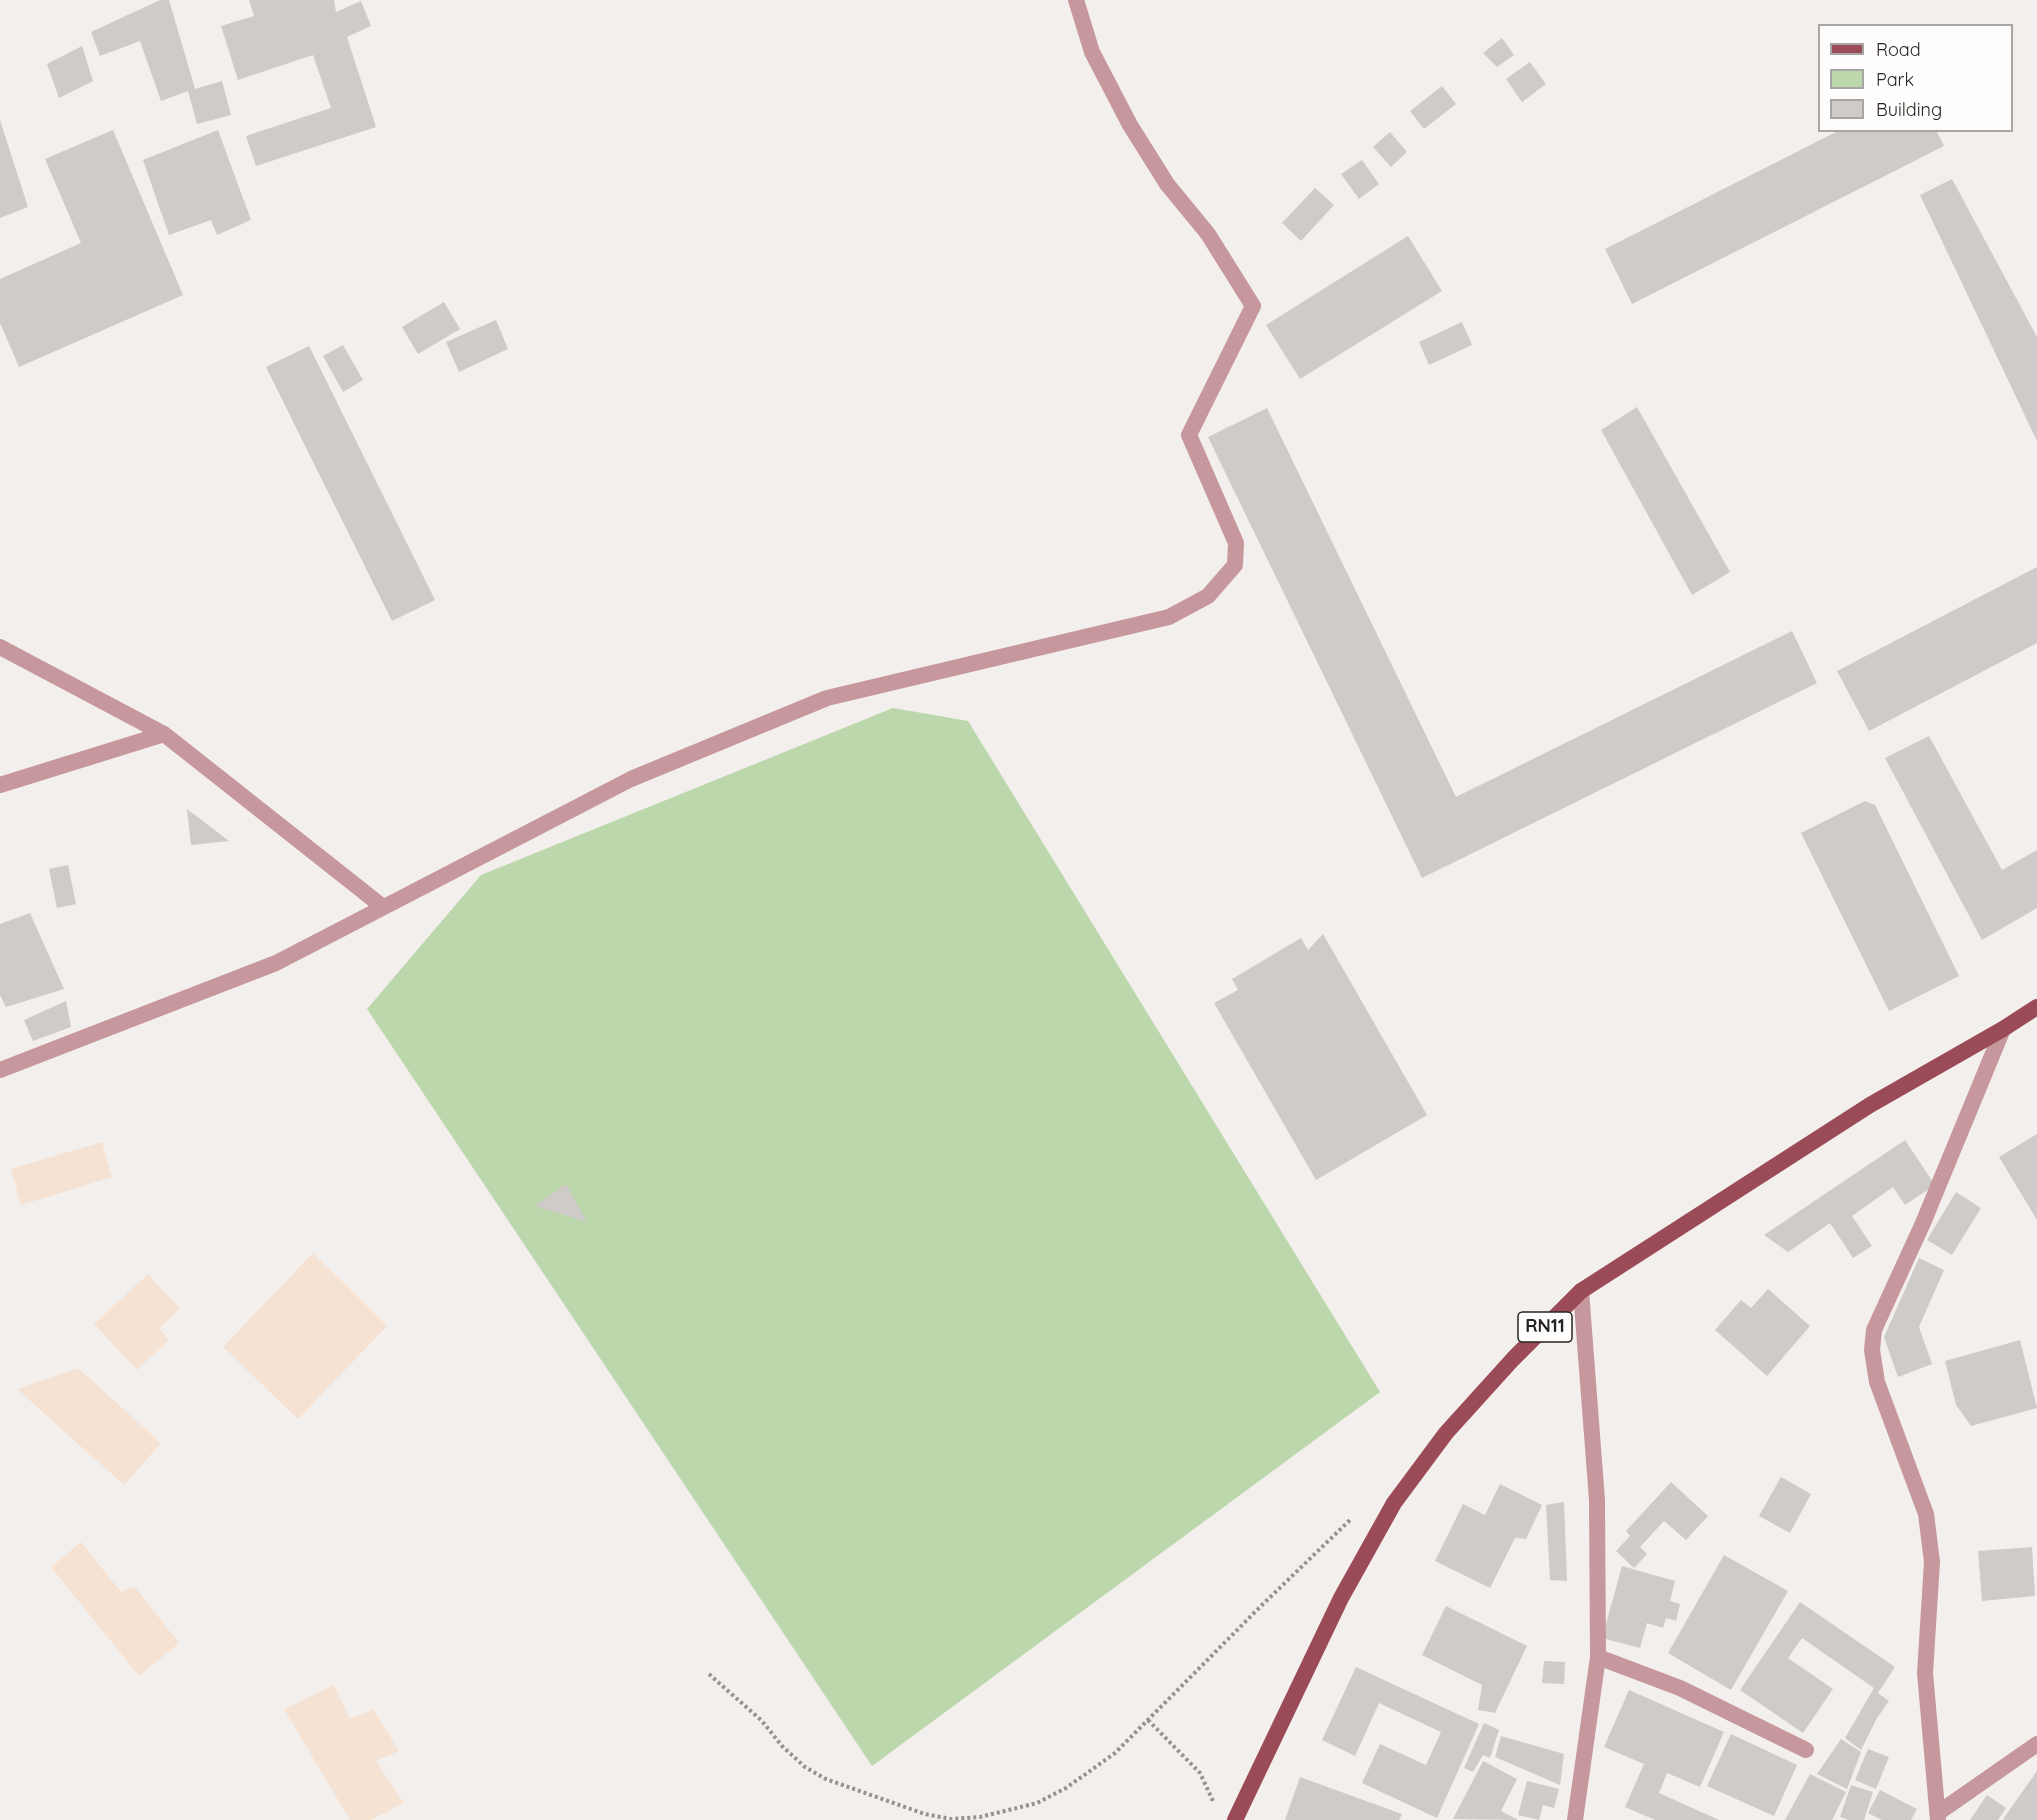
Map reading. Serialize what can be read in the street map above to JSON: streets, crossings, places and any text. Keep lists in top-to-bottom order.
{
  "streets": {
    "main road": ["RN11"]
  },
  "legend": ["Road", "Park", "Building"]
}
